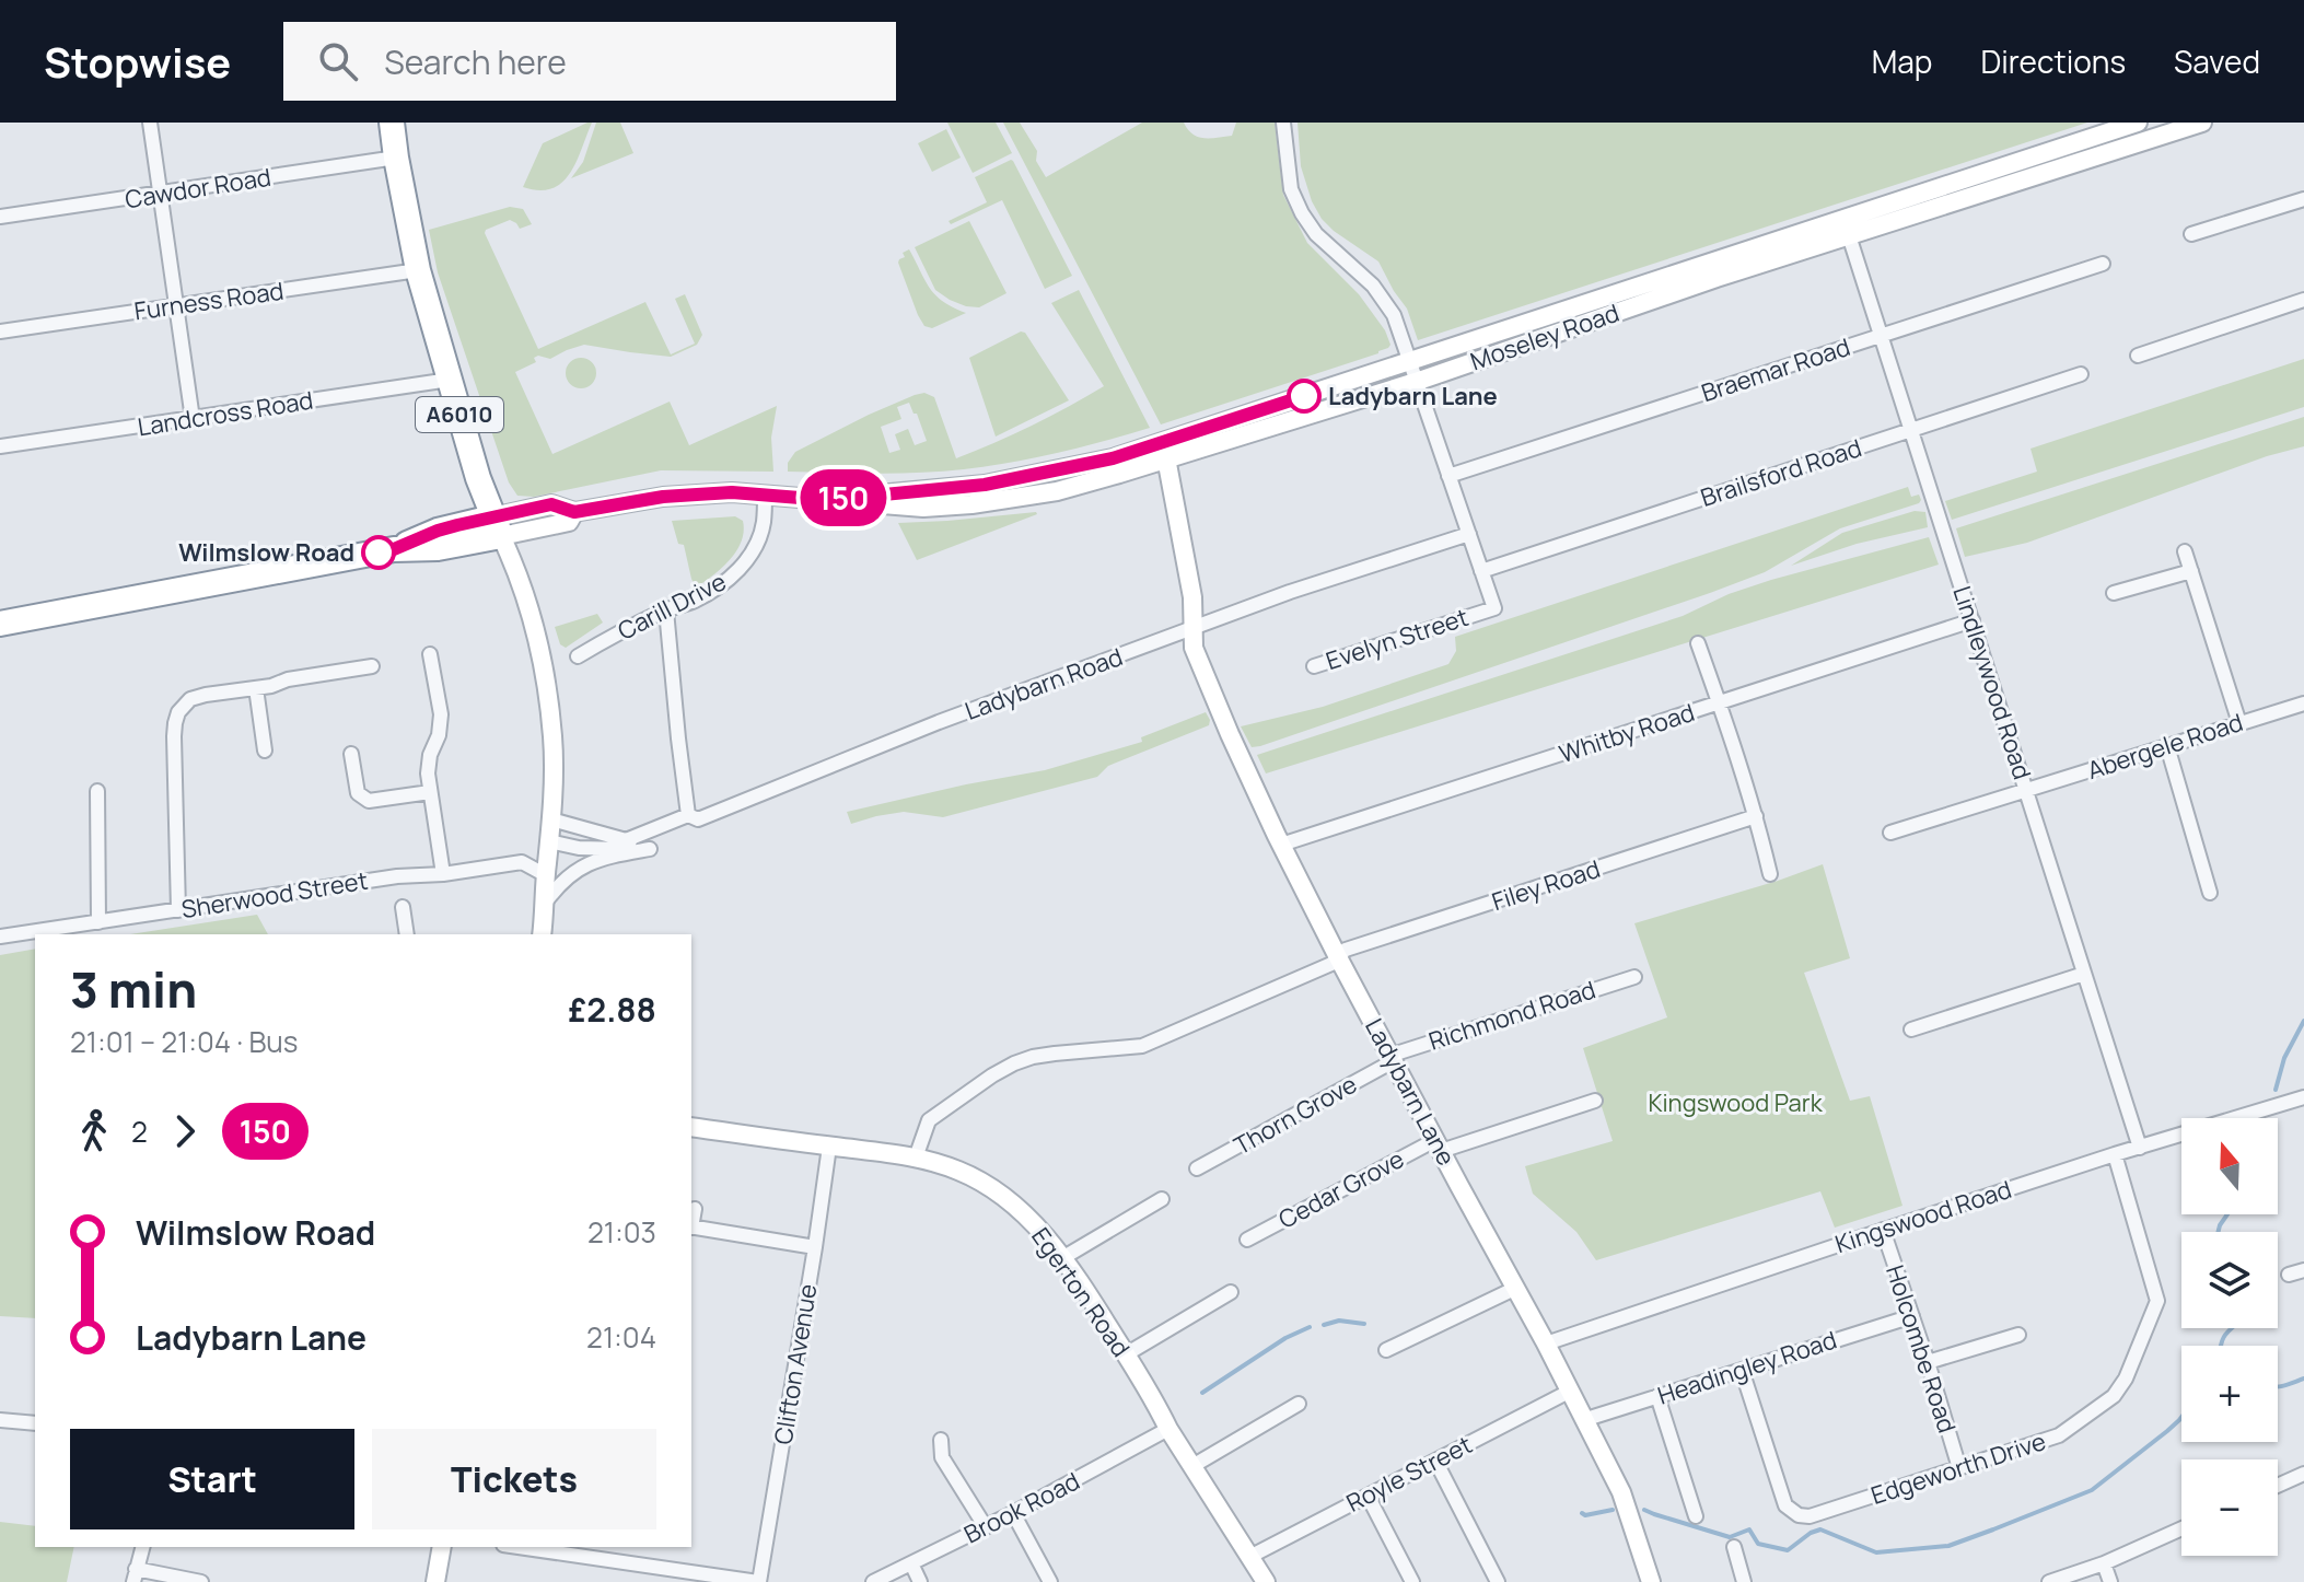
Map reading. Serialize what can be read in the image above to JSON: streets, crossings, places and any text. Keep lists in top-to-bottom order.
{
  "streets": {
    "highway": ["A6010"],
    "main road": ["Moseley Road", "Ladybarn Lane", "Egerton Road"],
    "street": [
      "Cawdor Road",
      "Furness Road",
      "Braemar Road",
      "Landcross Road",
      "Brailsford Road",
      "Carill Drive",
      "Evelyn Street",
      "Lindleywood Road",
      "Ladybarn Road",
      "Whitby Road",
      "Abergele Road",
      "Filey Road",
      "Sherwood Street",
      "Richmond Road",
      "Thorn Grove",
      "Cedar Grove",
      "Kingswood Road",
      "Holcombe Road",
      "Clifton Avenue",
      "Headingley Road",
      "Edgeworth Drive",
      "Royle Street",
      "Brook Road"
    ]
  },
  "crossings": [
    ["Cawdor Road", "A6010"],
    ["Furness Road", "A6010"],
    ["Moseley Road", "A6010"],
    ["Moseley Road", "Carill Drive"],
    ["Moseley Road", "Lindleywood Road"],
    ["Moseley Road", "Ladybarn Lane"],
    ["Braemar Road", "Lindleywood Road"],
    ["Landcross Road", "A6010"],
    ["Brailsford Road", "Evelyn Street"],
    ["Brailsford Road", "Lindleywood Road"],
    ["Lindleywood Road", "Whitby Road"],
    ["Lindleywood Road", "Abergele Road"],
    ["Lindleywood Road", "Kingswood Road"],
    ["Ladybarn Road", "Ladybarn Lane"],
    ["Whitby Road", "Ladybarn Lane"],
    ["Filey Road", "Ladybarn Lane"],
    ["Filey Road", "Egerton Road"],
    ["Richmond Road", "Ladybarn Lane"],
    ["Richmond Road", "Thorn Grove"],
    ["Ladybarn Lane", "Thorn Grove"],
    ["Ladybarn Lane", "Cedar Grove"],
    ["Ladybarn Lane", "Kingswood Road"],
    ["Ladybarn Lane", "Headingley Road"],
    ["Ladybarn Lane", "Royle Street"],
    ["Kingswood Road", "Holcombe Road"],
    ["Kingswood Road", "Edgeworth Drive"],
    ["Egerton Road", "Clifton Avenue"],
    ["Egerton Road", "Royle Street"],
    ["Egerton Road", "Brook Road"],
    ["Holcombe Road", "Headingley Road"],
    ["Holcombe Road", "Edgeworth Drive"],
    ["Headingley Road", "Edgeworth Drive"]
  ],
  "parks": ["Kingswood Park"],
  "places": ["Ladybarn Lane", "Wilmslow Road"],
  "lines": ["bus line 150"],
  "north": "top",
  "page": {
    "header": "Stopwise",
    "search": "Search here",
    "nav": ["Map", "Directions", "Saved"],
    "on_map": "150",
    "heading": ["3 min", "21:01 – 21:04 · Bus", "£2.88"],
    "legs": ["2", "150"],
    "map_buttons": ["+", "−"],
    "list": [
      {
        "name": "Wilmslow Road",
        "value": "21:03"
      },
      {
        "name": "Ladybarn Lane",
        "value": "21:04"
      }
    ],
    "buttons": ["Start", "Tickets"]
  }
}
